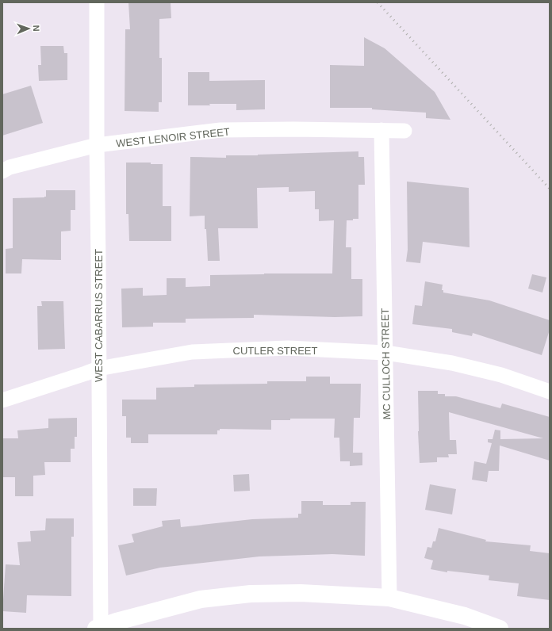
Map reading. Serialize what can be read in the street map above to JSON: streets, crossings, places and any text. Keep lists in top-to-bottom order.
{
  "streets": {
    "street": [
      "WEST LENOIR STREET",
      "WEST CABARRUS STREET",
      "CUTLER STREET",
      "MC CULLOCH STREET"
    ]
  },
  "crossings": [
    ["WEST LENOIR STREET", "WEST CABARRUS STREET"],
    ["WEST LENOIR STREET", "MC CULLOCH STREET"],
    ["WEST CABARRUS STREET", "CUTLER STREET"],
    ["CUTLER STREET", "MC CULLOCH STREET"]
  ],
  "north": "right"
}
